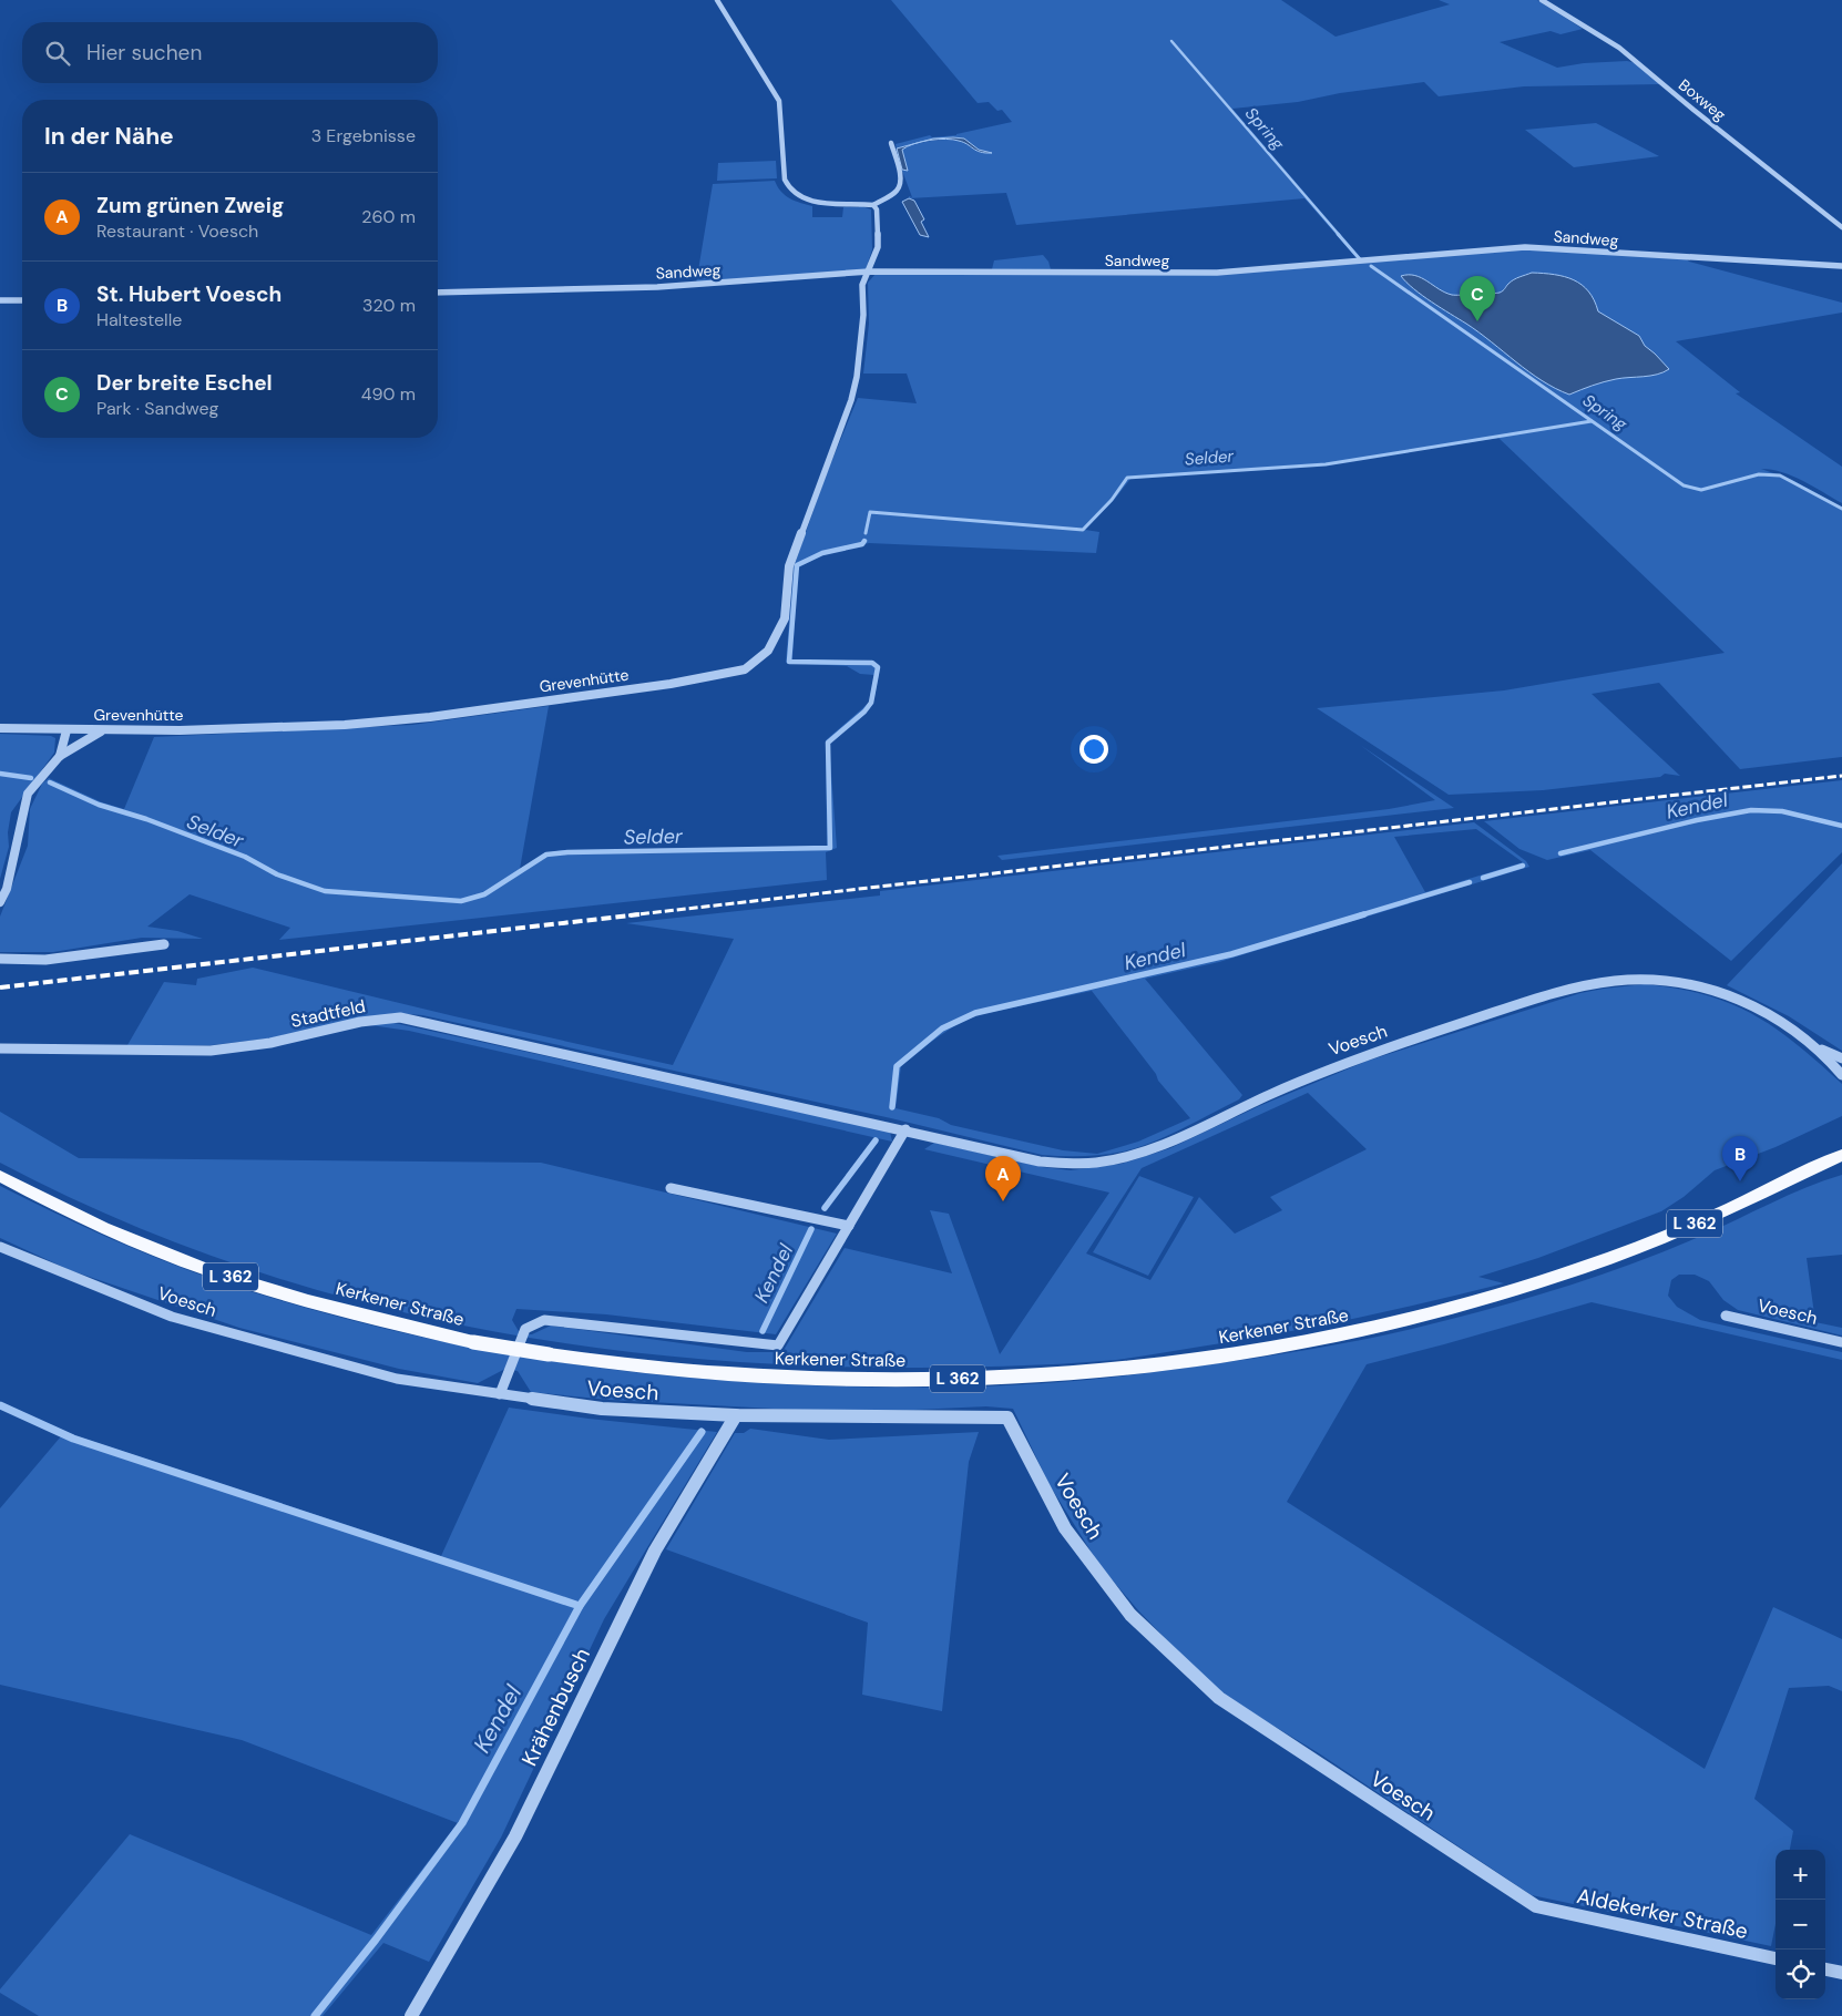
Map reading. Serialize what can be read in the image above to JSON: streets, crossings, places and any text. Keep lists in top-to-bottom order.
{
  "streets": {
    "main road": ["L 362", "Kerkener Straße"],
    "street": [
      "Boxweg",
      "Sandweg",
      "Grevenhütte",
      "Stadtfeld",
      "Voesch",
      "Krähenbusch",
      "Aldekerker Straße"
    ]
  },
  "crossings": [
    ["Sandweg", "Grevenhütte"],
    ["Stadtfeld", "Voesch"],
    ["Voesch", "Krähenbusch"],
    ["Voesch", "Aldekerker Straße"]
  ],
  "water": ["Spring", "Selder", "Kendel"],
  "page": {
    "search": "Hier suchen",
    "heading": ["In der Nähe", "3 Ergebnisse"],
    "list": [
      {
        "mark": "A",
        "name": "Zum grünen Zweig",
        "note": "Restaurant · Voesch",
        "value": "260 m"
      },
      {
        "mark": "B",
        "name": "St. Hubert Voesch",
        "note": "Haltestelle",
        "value": "320 m"
      },
      {
        "mark": "C",
        "name": "Der breite Eschel",
        "note": "Park · Sandweg",
        "value": "490 m"
      }
    ],
    "pins": ["C", "B", "A"],
    "map_buttons": ["+", "−"]
  }
}
